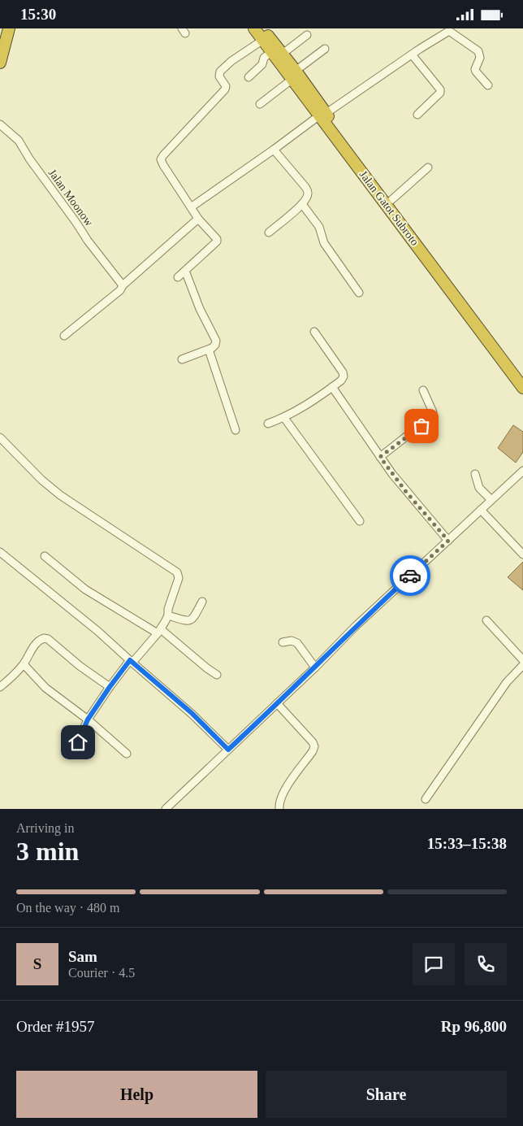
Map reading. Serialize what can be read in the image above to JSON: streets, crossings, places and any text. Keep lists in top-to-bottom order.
{
  "streets": {
    "highway": ["Jalan Gatot Subroto"],
    "street": ["Jalan Moonow"]
  },
  "page": {
    "status": "15:30",
    "heading": ["3 min", "Arriving in", "15:33–15:38"],
    "panel": [
      "Sam",
      "Courier · 4.5",
      "Order #1957",
      "Rp 96,800"
    ],
    "bar": "On the way · 480 m",
    "round": "S",
    "buttons": ["Help", "Share"]
  }
}
